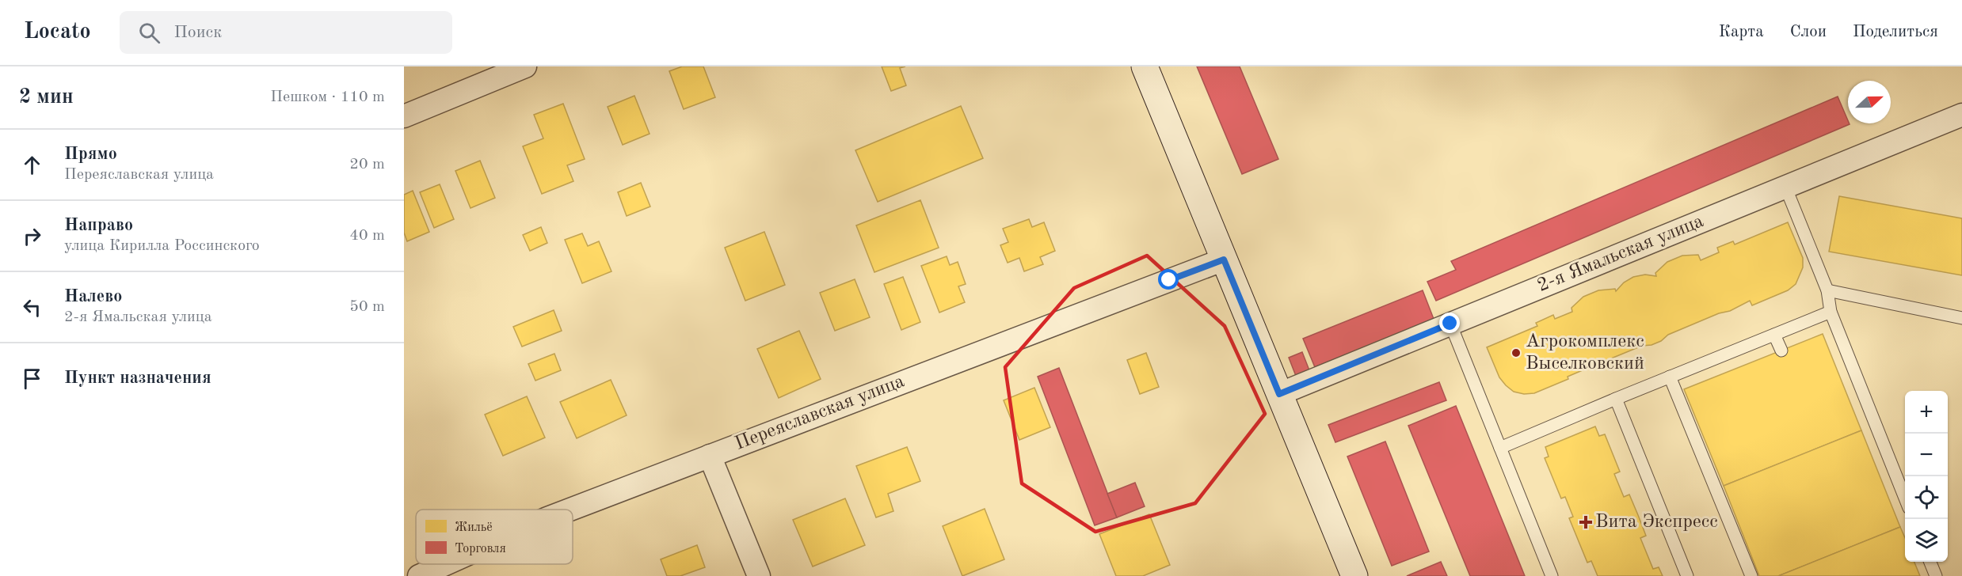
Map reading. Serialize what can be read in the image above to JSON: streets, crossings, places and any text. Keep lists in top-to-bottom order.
{
  "streets": {
    "street": ["2-я Ямальская улица", "Переяславская улица"]
  },
  "places": {
    "other": ["Агрокомплекс Выселковский"],
    "health": ["Вита Экспресс"]
  },
  "legend": ["Жильё", "Торговля"],
  "north": "right",
  "page": {
    "header": "Locato",
    "search": "Поиск",
    "nav": ["Карта", "Слои", "Поделиться"],
    "heading": ["2 мин", "Пешком · 110 m"],
    "list": [
      ["Прямо", "Переяславская улица", "20 m"],
      ["Направо", "улица Кирилла Россинского", "40 m"],
      ["Налево", "2-я Ямальская улица", "50 m"],
      "Пункт назначения"
    ],
    "map_buttons": ["+", "−"]
  }
}
